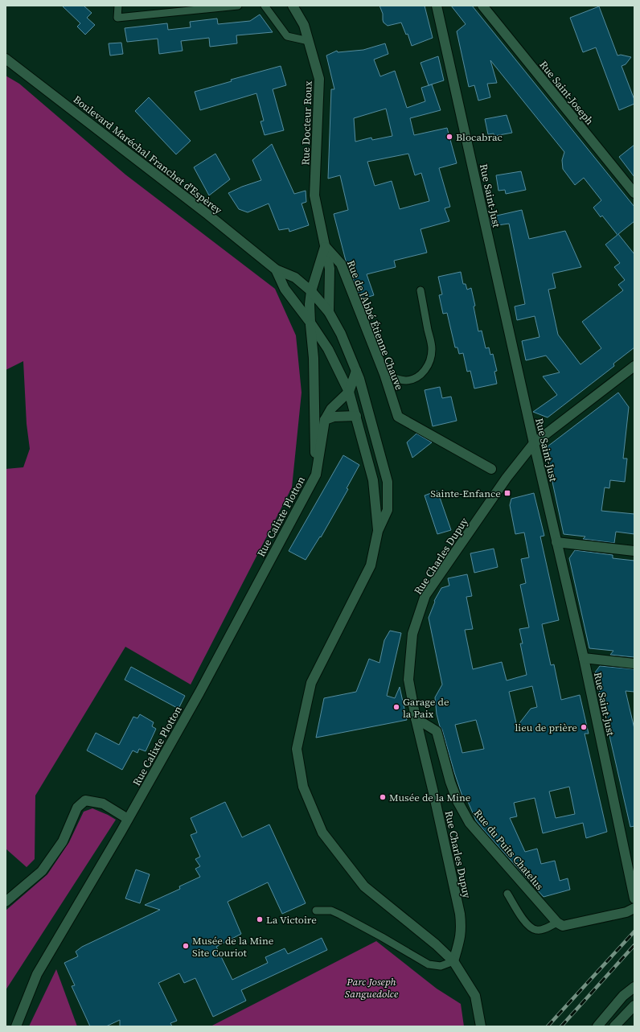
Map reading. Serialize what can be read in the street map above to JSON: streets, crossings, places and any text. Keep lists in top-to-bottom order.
{
  "streets": {
    "street": [
      "Rue Saint-Joseph",
      "Rue Docteur Roux",
      "Boulevard Maréchal Franchet d'Espèrey",
      "Rue Saint-Just",
      "Rue de l'Abbé Étienne Chauve",
      "Rue Calixte Plotton",
      "Rue Charles Dupuy",
      "Rue du Puits Chatelus"
    ]
  },
  "crossings": [
    ["Rue Docteur Roux", "Boulevard Maréchal Franchet d'Espèrey"],
    ["Rue Docteur Roux", "Rue de l'Abbé Étienne Chauve"],
    ["Rue Docteur Roux", "Rue Calixte Plotton"],
    ["Boulevard Maréchal Franchet d'Espèrey", "Rue Calixte Plotton"],
    ["Boulevard Maréchal Franchet d'Espèrey", "Rue Charles Dupuy"],
    ["Rue Saint-Just", "Rue Charles Dupuy"],
    ["Rue Charles Dupuy", "Rue du Puits Chatelus"]
  ],
  "parks": ["Parc Joseph Sanguedolce"],
  "places": {
    "other": [
      "Blocabrac",
      "Garage de la Paix",
      "lieu de prière",
      "Musée de la Mine",
      "La Victoire",
      "Musée de la Mine Site Couriot"
    ],
    "transit": ["Sainte-Enfance"]
  }
}
